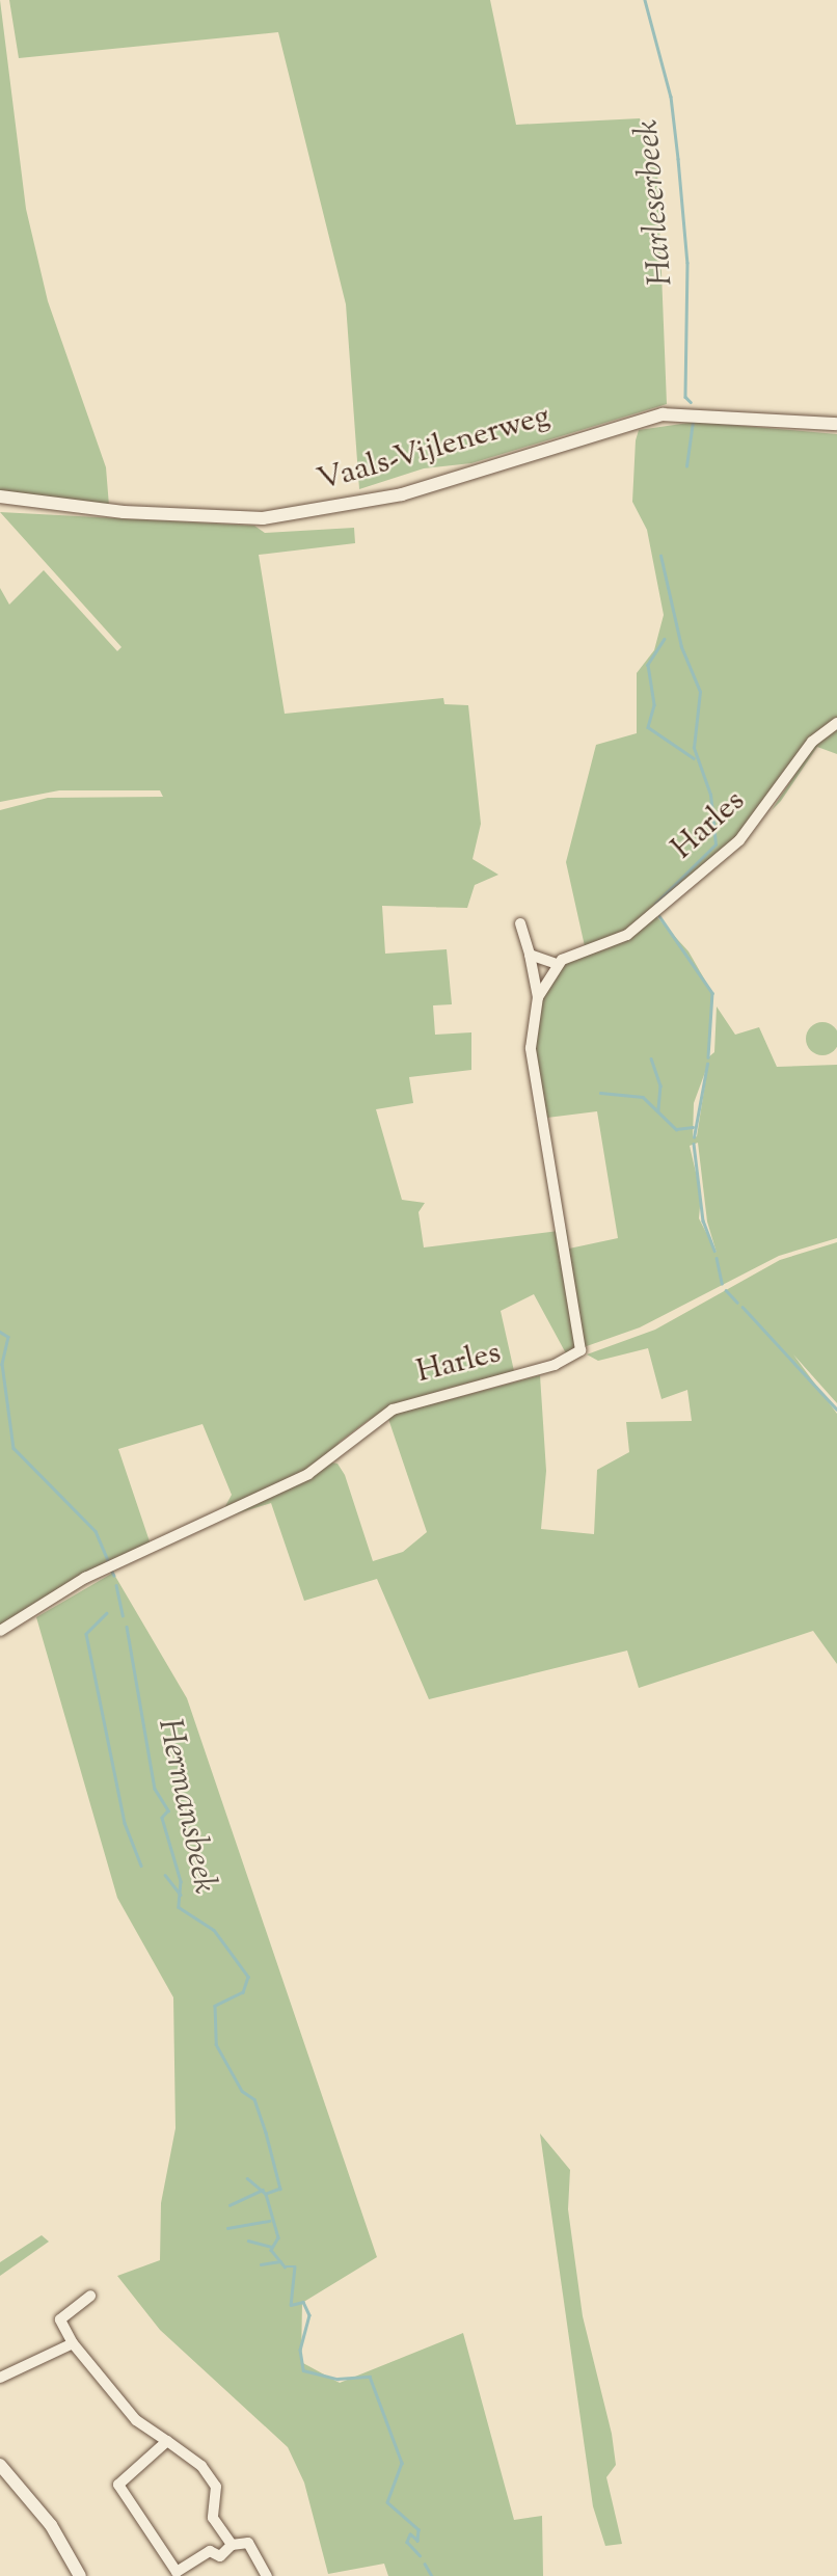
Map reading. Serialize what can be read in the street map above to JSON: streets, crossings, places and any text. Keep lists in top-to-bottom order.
{
  "streets": {
    "street": ["Vaals-Vijlenerweg", "Harles"]
  },
  "water": ["Harleserbeek", "Hermansbeek"]
}
